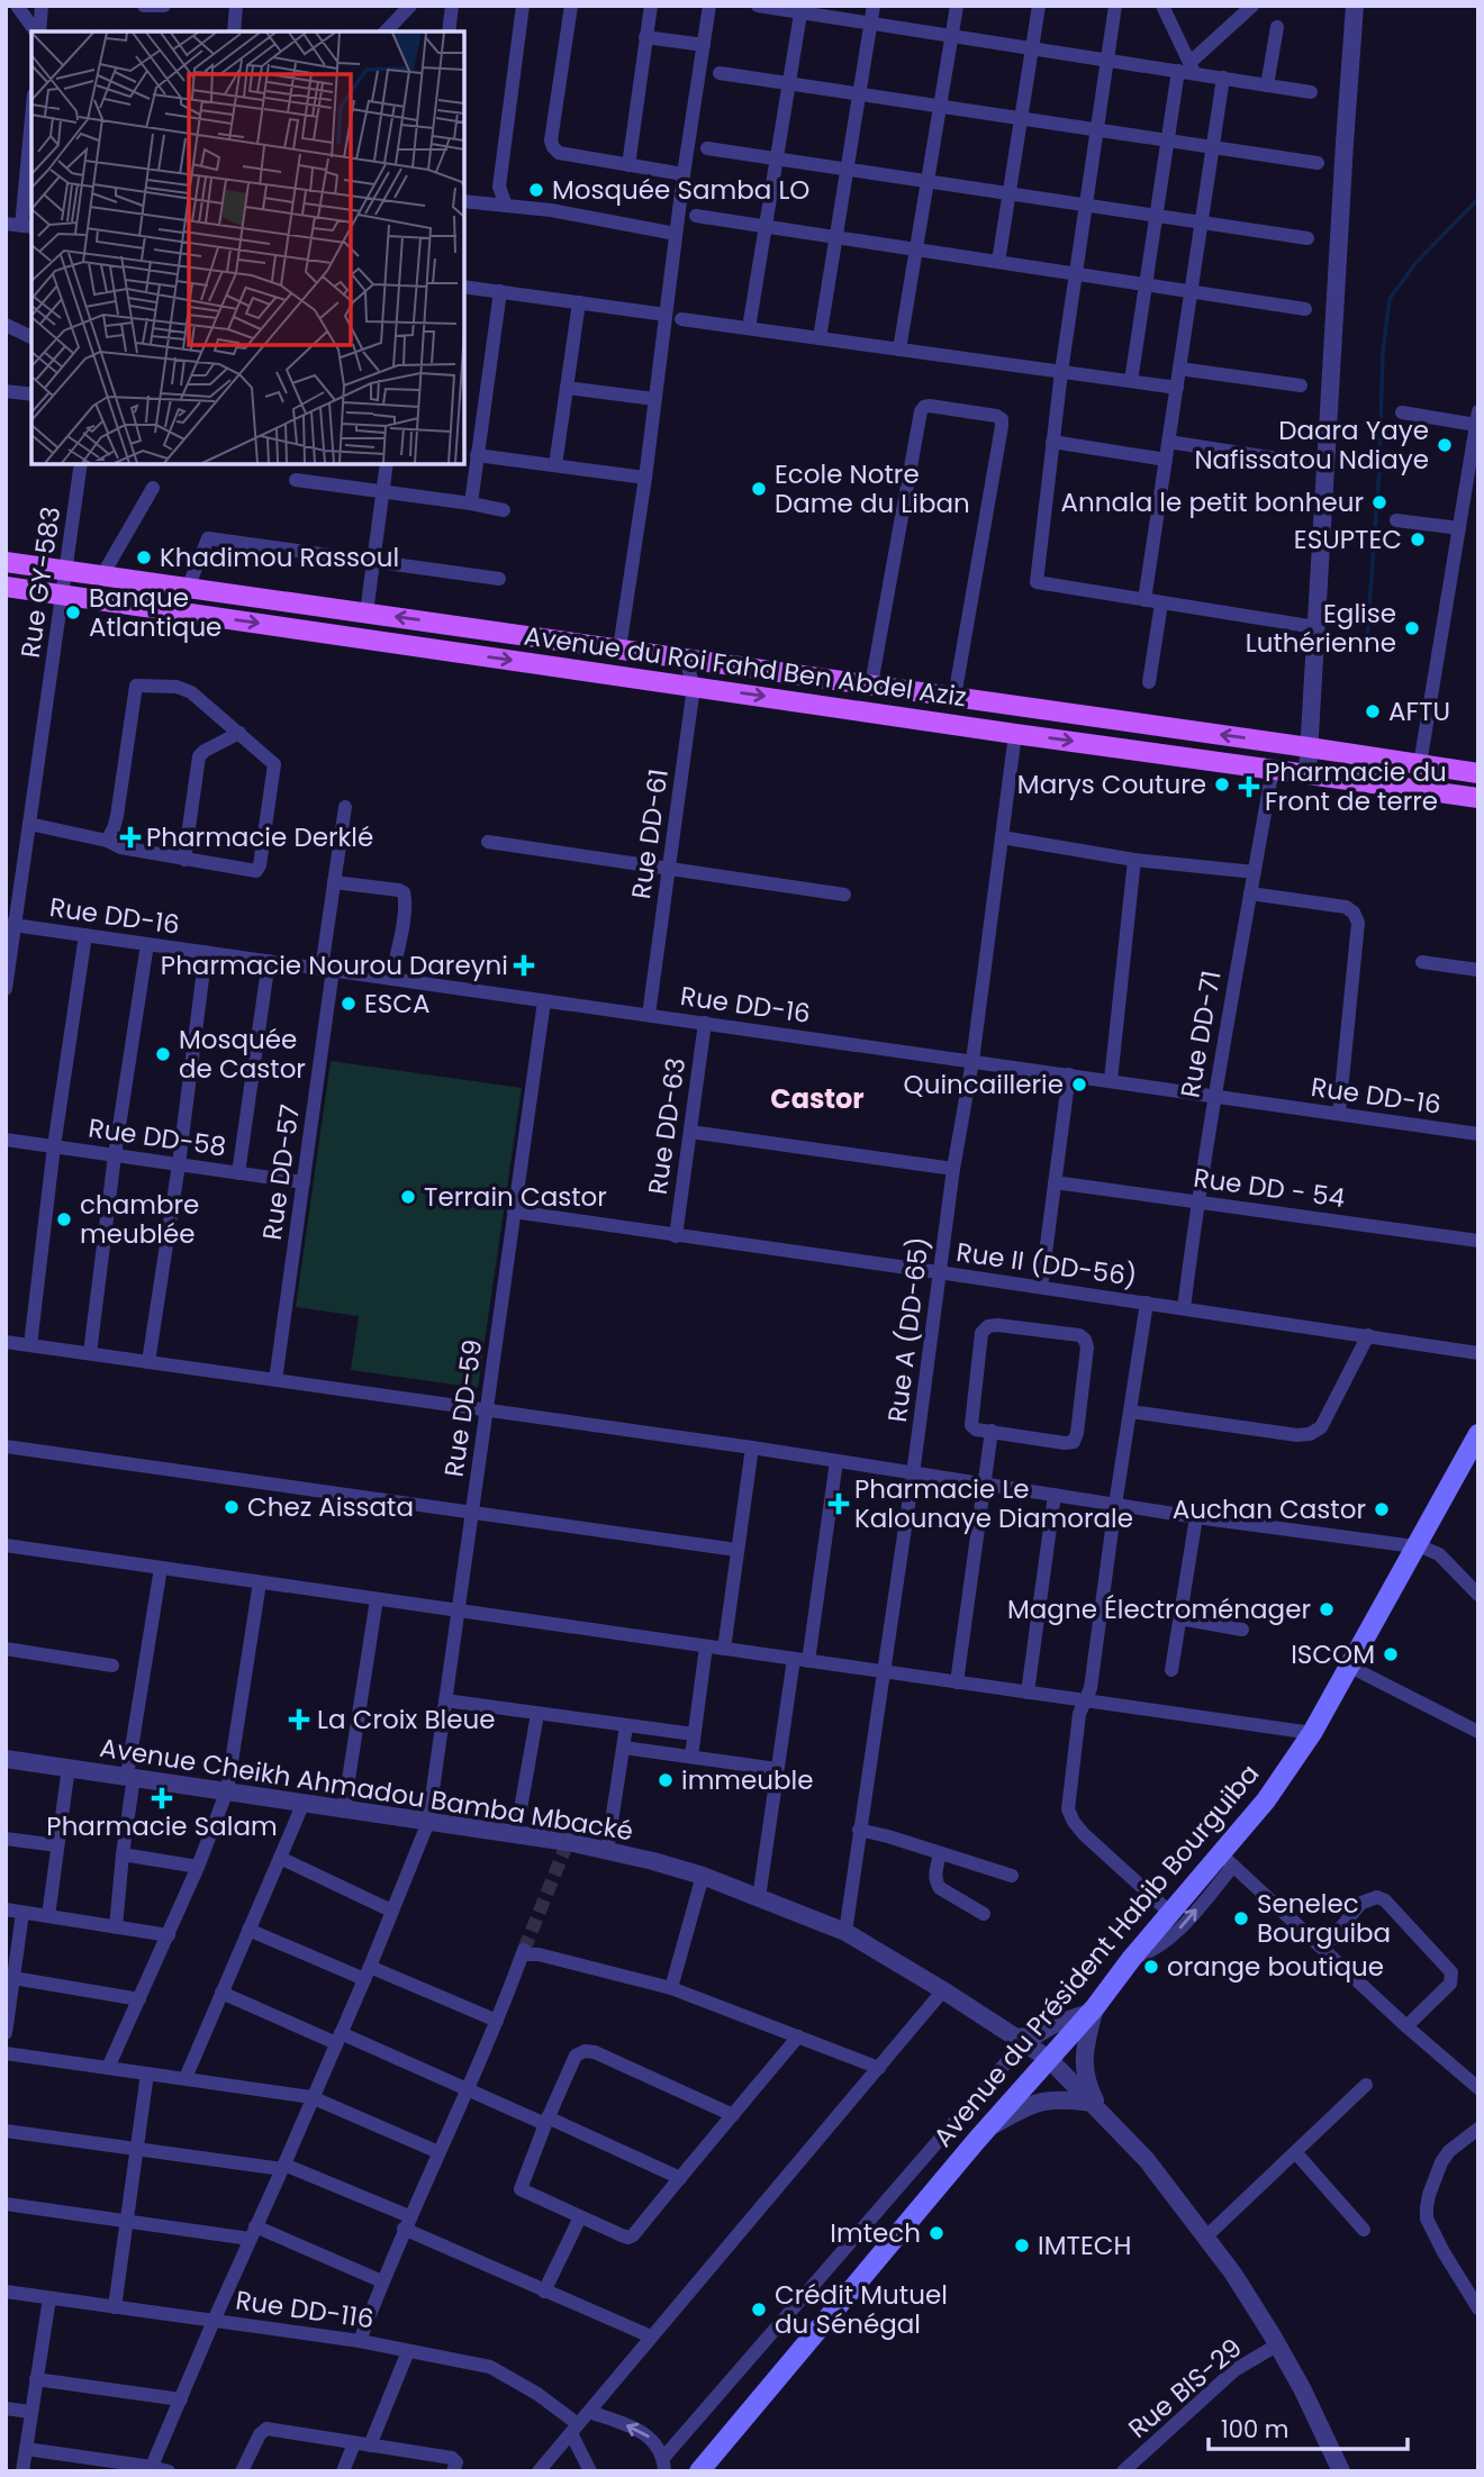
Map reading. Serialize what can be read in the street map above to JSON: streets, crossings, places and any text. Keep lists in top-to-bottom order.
{
  "streets": {
    "main road": ["Avenue du Roi Fahd Ben Abdel Aziz", "Avenue du Président Habib Bourguiba"],
    "street": [
      "Rue GY-583",
      "Rue DD-61",
      "Rue DD-16",
      "Rue DD-71",
      "Rue DD-63",
      "Rue DD-58",
      "Rue DD-57",
      "Rue DD - 54",
      "Rue II (DD-56)",
      "Rue A (DD-65)",
      "Rue DD-59",
      "Avenue Cheikh Ahmadou Bamba Mbacké",
      "Rue DD-116",
      "Rue BIS-29"
    ]
  },
  "crossings": [
    ["Rue GY-583", "Avenue du Roi Fahd Ben Abdel Aziz"],
    ["Rue GY-583", "Rue DD-16"],
    ["Avenue du Roi Fahd Ben Abdel Aziz", "Rue DD-61"],
    ["Avenue du Roi Fahd Ben Abdel Aziz", "Rue DD-71"],
    ["Avenue du Roi Fahd Ben Abdel Aziz", "Rue A (DD-65)"],
    ["Rue DD-61", "Rue DD-16"],
    ["Rue DD-16", "Rue DD-71"],
    ["Rue DD-16", "Rue DD-63"],
    ["Rue DD-16", "Rue DD-57"],
    ["Rue DD-16", "Rue A (DD-65)"],
    ["Rue DD-16", "Rue DD-59"],
    ["Rue DD-71", "Rue DD - 54"],
    ["Rue DD-71", "Rue II (DD-56)"],
    ["Rue DD-63", "Rue II (DD-56)"],
    ["Rue DD-58", "Rue DD-57"],
    ["Rue II (DD-56)", "Rue A (DD-65)"],
    ["Rue II (DD-56)", "Rue DD-59"],
    ["Rue A (DD-65)", "Avenue Cheikh Ahmadou Bamba Mbacké"],
    ["Rue DD-59", "Avenue Cheikh Ahmadou Bamba Mbacké"],
    ["Rue DD-59", "Rue DD-116"],
    ["Avenue Cheikh Ahmadou Bamba Mbacké", "Avenue du Président Habib Bourguiba"],
    ["Avenue Cheikh Ahmadou Bamba Mbacké", "Rue BIS-29"]
  ],
  "districts": ["Castor"],
  "places": {
    "other": [
      "Mosquée Samba LO",
      "Daara Yaye Nafissatou Ndiaye",
      "Ecole Notre Dame du Liban",
      "Annala le petit bonheur",
      "ESUPTEC",
      "Khadimou Rassoul",
      "Banque Atlantique",
      "Eglise Luthérienne",
      "AFTU",
      "Marys Couture",
      "ESCA",
      "Mosquée de Castor",
      "Quincaillerie",
      "Terrain Castor",
      "chambre meublée",
      "Chez Aissata",
      "Auchan Castor",
      "Magne Électroménager",
      "ISCOM",
      "immeuble",
      "Senelec Bourguiba",
      "orange boutique",
      "Imtech",
      "IMTECH",
      "Crédit Mutuel du Sénégal"
    ],
    "health": [
      "Pharmacie du Front de terre",
      "Pharmacie Derklé",
      "Pharmacie Nourou Dareyni",
      "Pharmacie Le Kalounaye Diamorale",
      "La Croix Bleue",
      "Pharmacie Salam"
    ]
  },
  "scale_bar": "100 m"
}
